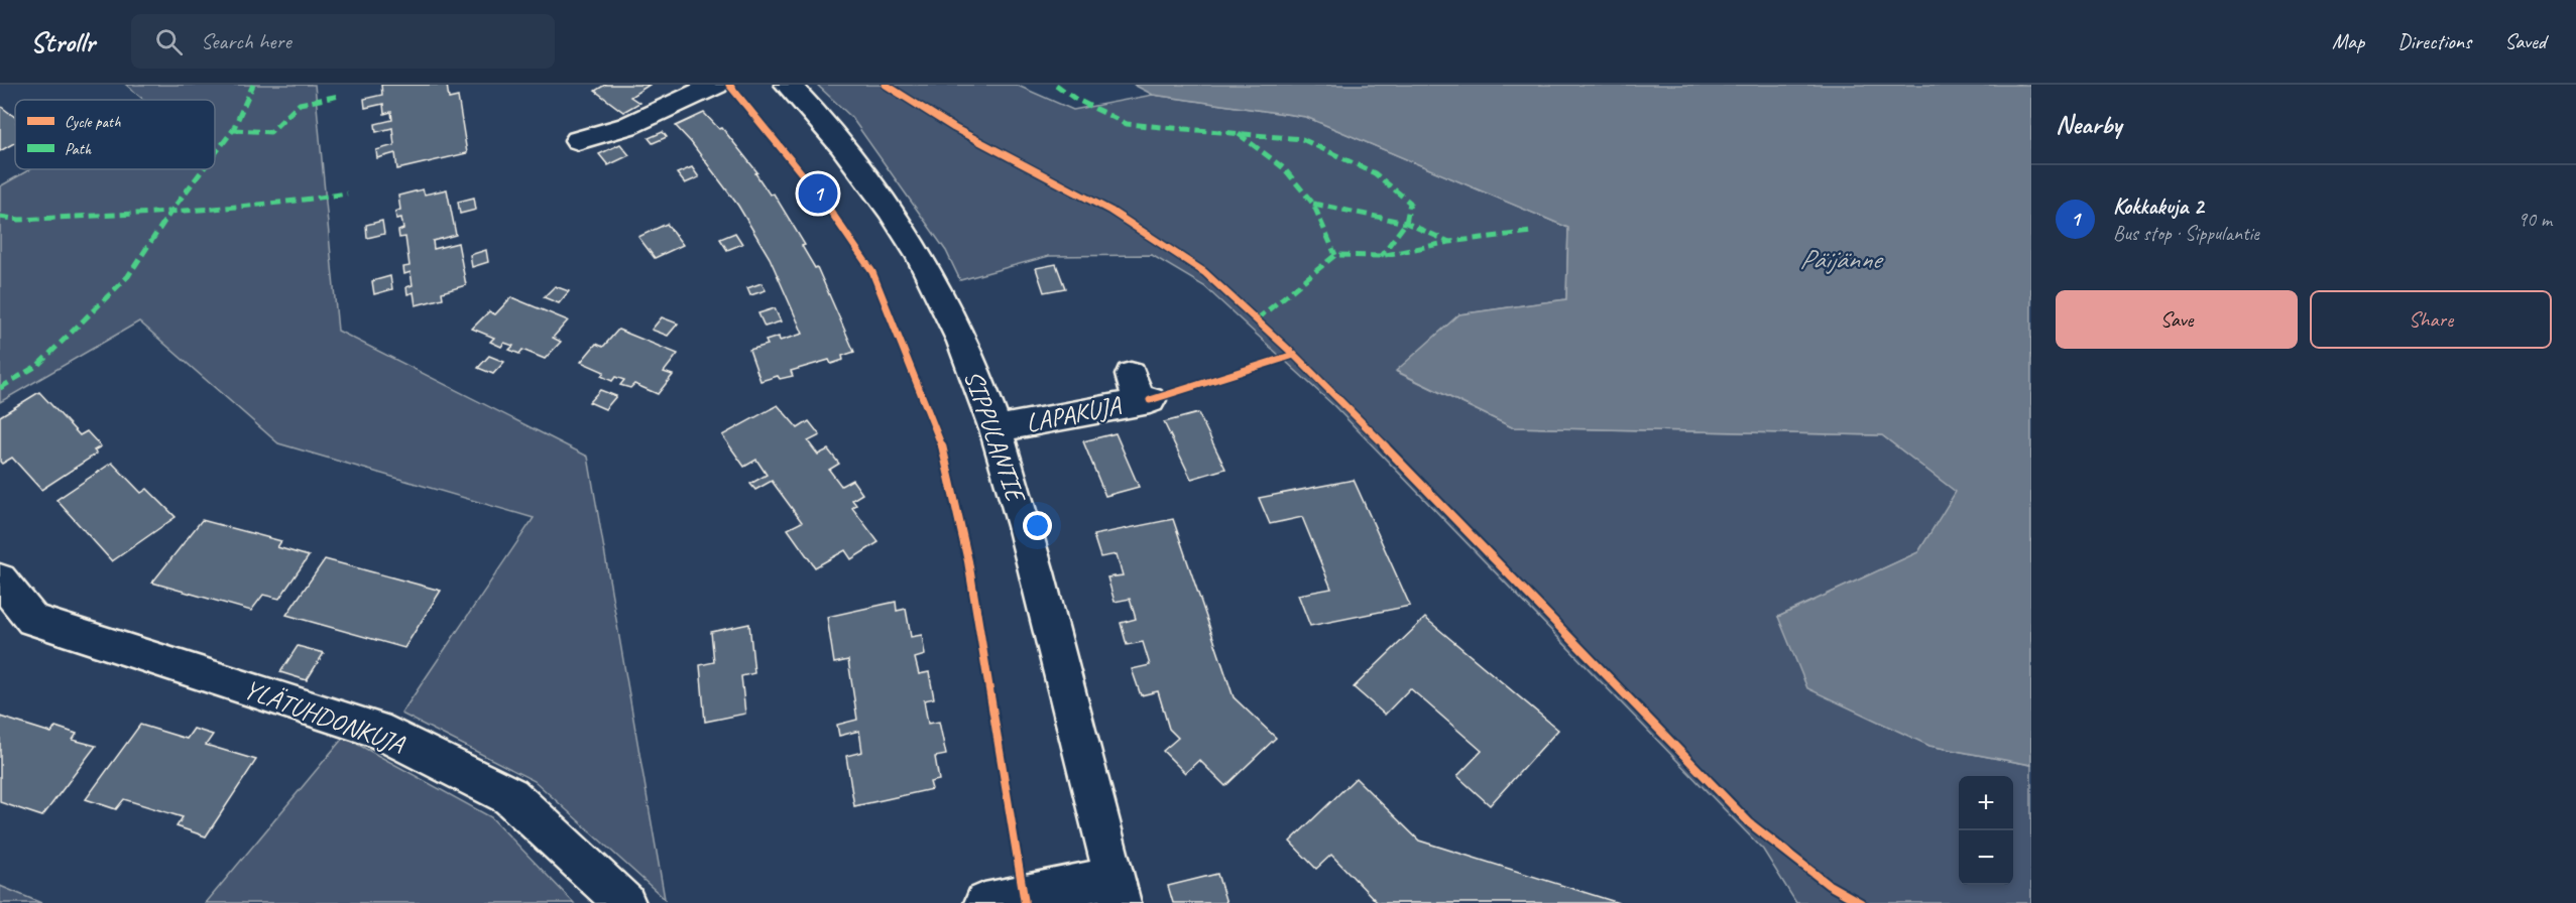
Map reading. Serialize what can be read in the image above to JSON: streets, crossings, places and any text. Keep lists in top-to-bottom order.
{
  "streets": {
    "street": ["LAPAKUJA", "SIPPULANTIE", "YLÄTUHDONKUJA"]
  },
  "crossings": [
    ["LAPAKUJA", "SIPPULANTIE"]
  ],
  "water": ["Päijänne"],
  "legend": ["Cycle path", "Path"],
  "page": {
    "header": "Strollr",
    "search": "Search here",
    "nav": ["Map", "Directions", "Saved"],
    "heading": "Nearby",
    "list": [
      {
        "mark": "1",
        "name": "Kokkakuja 2",
        "note": "Bus stop · Sippulantie",
        "value": "90 m"
      }
    ],
    "pins": "1",
    "buttons": ["Save", "Share"],
    "map_buttons": ["+", "−"]
  }
}
